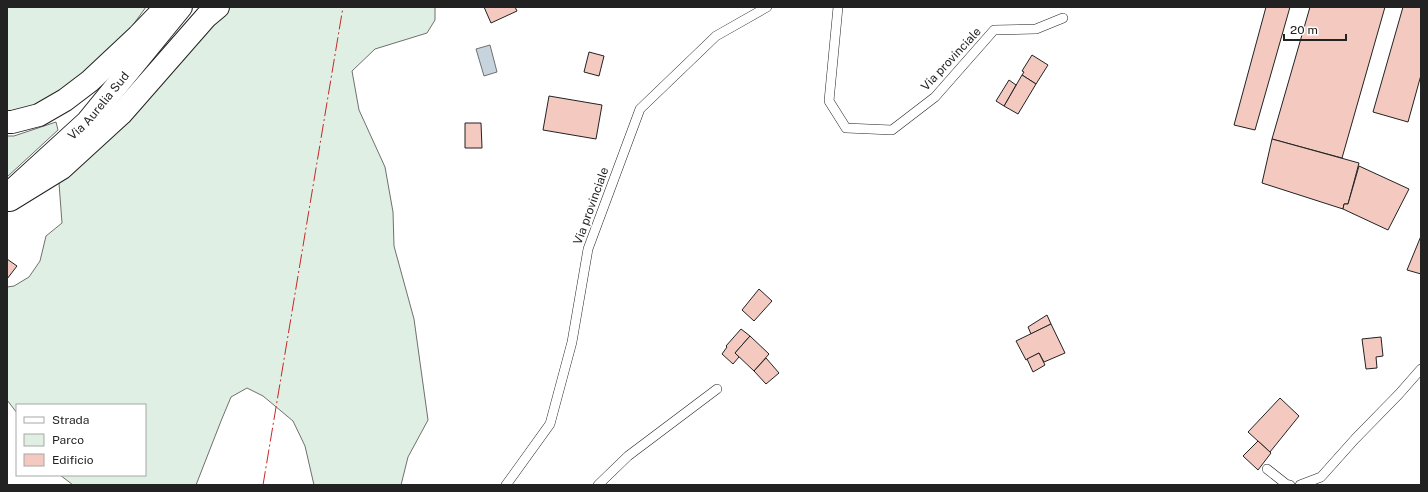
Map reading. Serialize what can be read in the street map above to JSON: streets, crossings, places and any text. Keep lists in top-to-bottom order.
{
  "streets": {
    "main road": ["Via Aurelia Sud"],
    "lane": ["Via provinciale"]
  },
  "legend": ["Strada", "Parco", "Edificio"],
  "scale_bar": "20 m"
}
